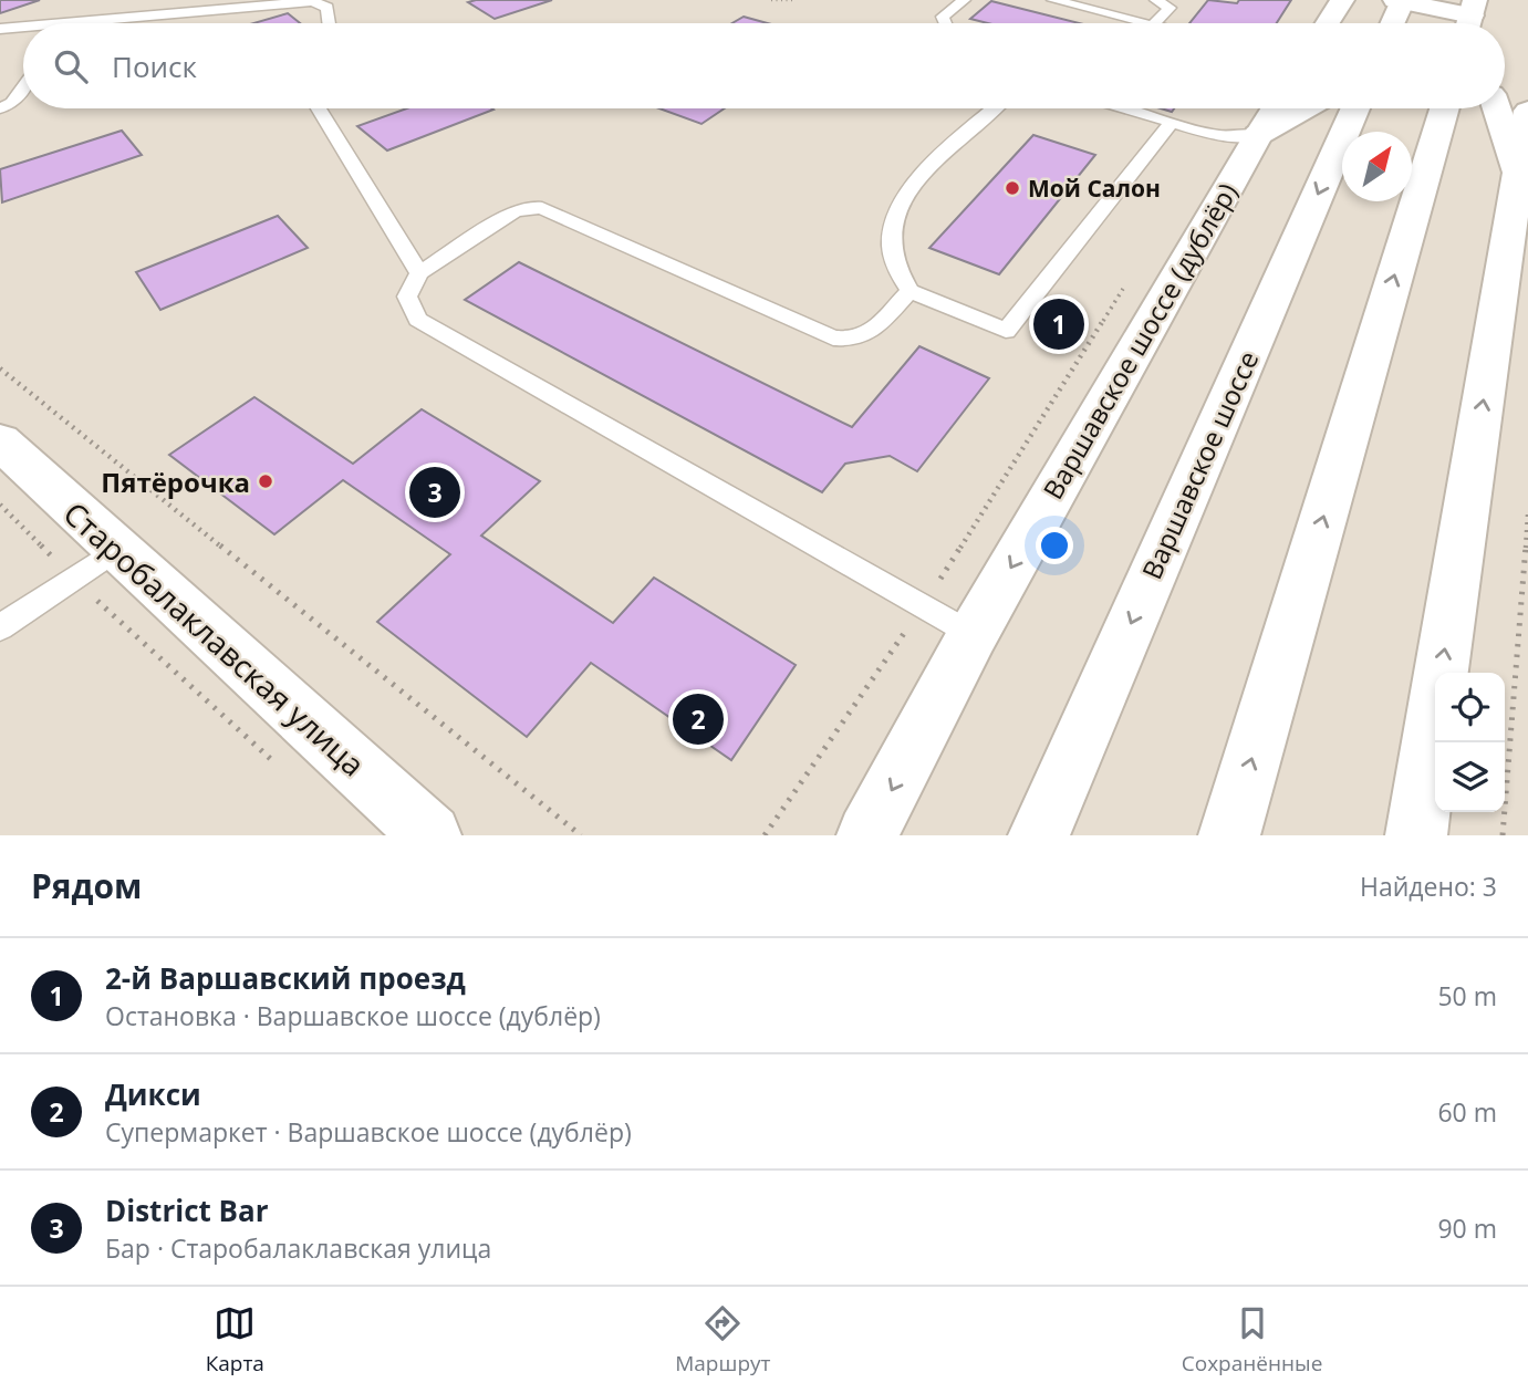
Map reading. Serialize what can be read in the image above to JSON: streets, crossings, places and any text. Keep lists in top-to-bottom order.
{
  "streets": {
    "main road": ["Варшавское шоссе (дублёр)", "Варшавское шоссе", "Старобалаклавская улица"]
  },
  "places": ["Мой Салон", "Пятёрочка"],
  "north": "top right",
  "page": {
    "search": "Поиск",
    "pins": ["1", "3", "2"],
    "heading": ["Рядом", "Найдено: 3"],
    "list": [
      {
        "mark": "1",
        "name": "2-й Варшавский проезд",
        "note": "Остановка · Варшавское шоссе (дублёр)",
        "value": "50 m"
      },
      {
        "mark": "2",
        "name": "Дикси",
        "note": "Супермаркет · Варшавское шоссе (дублёр)",
        "value": "60 m"
      },
      {
        "mark": "3",
        "name": "District Bar",
        "note": "Бар · Старобалаклавская улица",
        "value": "90 m"
      }
    ],
    "nav": ["Карта", "Маршрут", "Сохранённые"]
  }
}
